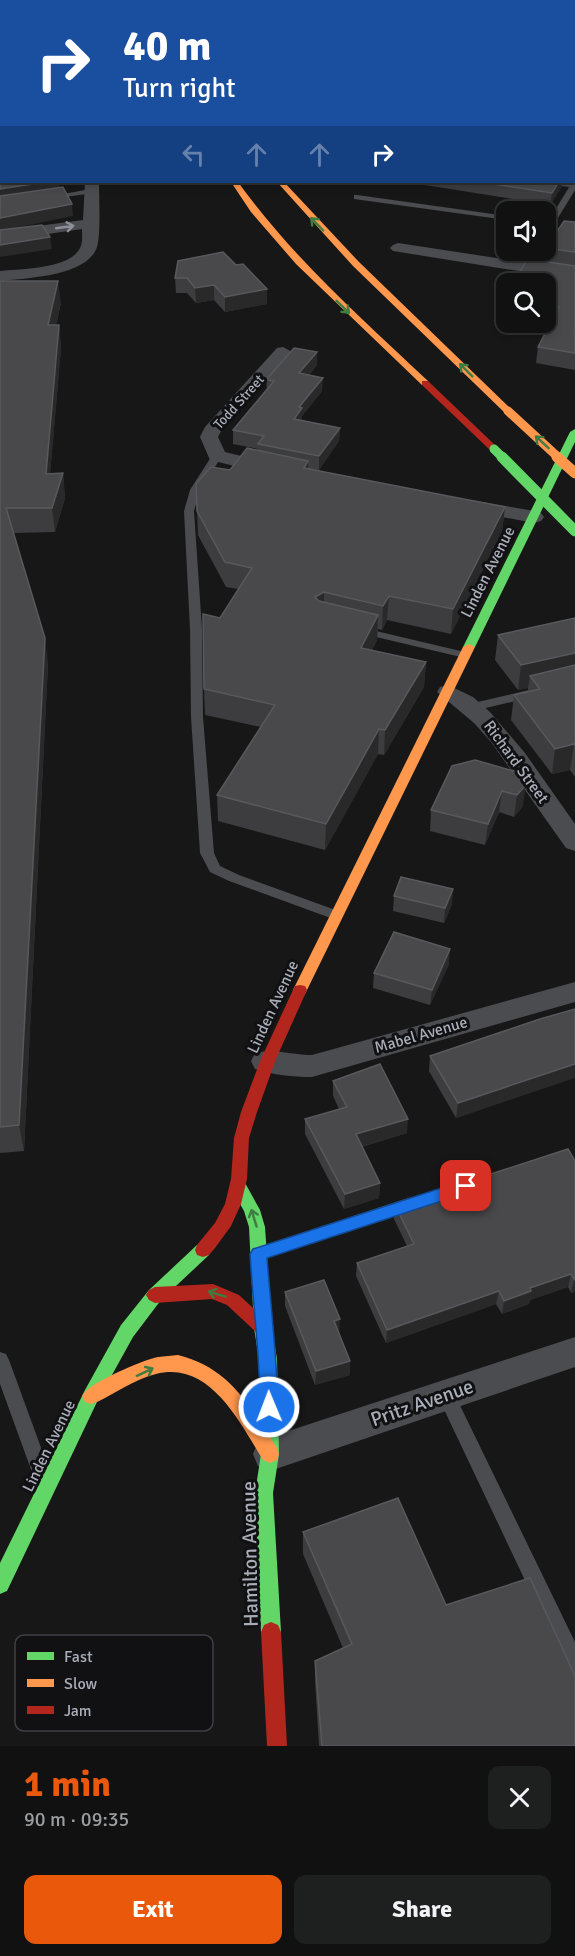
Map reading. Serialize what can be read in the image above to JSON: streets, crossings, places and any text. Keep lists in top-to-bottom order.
{
  "streets": {
    "main road": ["Linden Avenue", "Hamilton Avenue"],
    "street": [
      "Todd Street",
      "Richard Street",
      "Mabel Avenue",
      "Pritz Avenue"
    ]
  },
  "crossings": [
    ["Linden Avenue", "Richard Street"],
    ["Linden Avenue", "Mabel Avenue"],
    ["Linden Avenue", "Hamilton Avenue"],
    ["Pritz Avenue", "Hamilton Avenue"]
  ],
  "legend": ["Fast", "Slow", "Jam"],
  "page": {
    "turn": ["40 m", "Turn right"],
    "heading": ["1 min", "90 m · 09:35"],
    "buttons": ["Exit", "Share"]
  }
}
